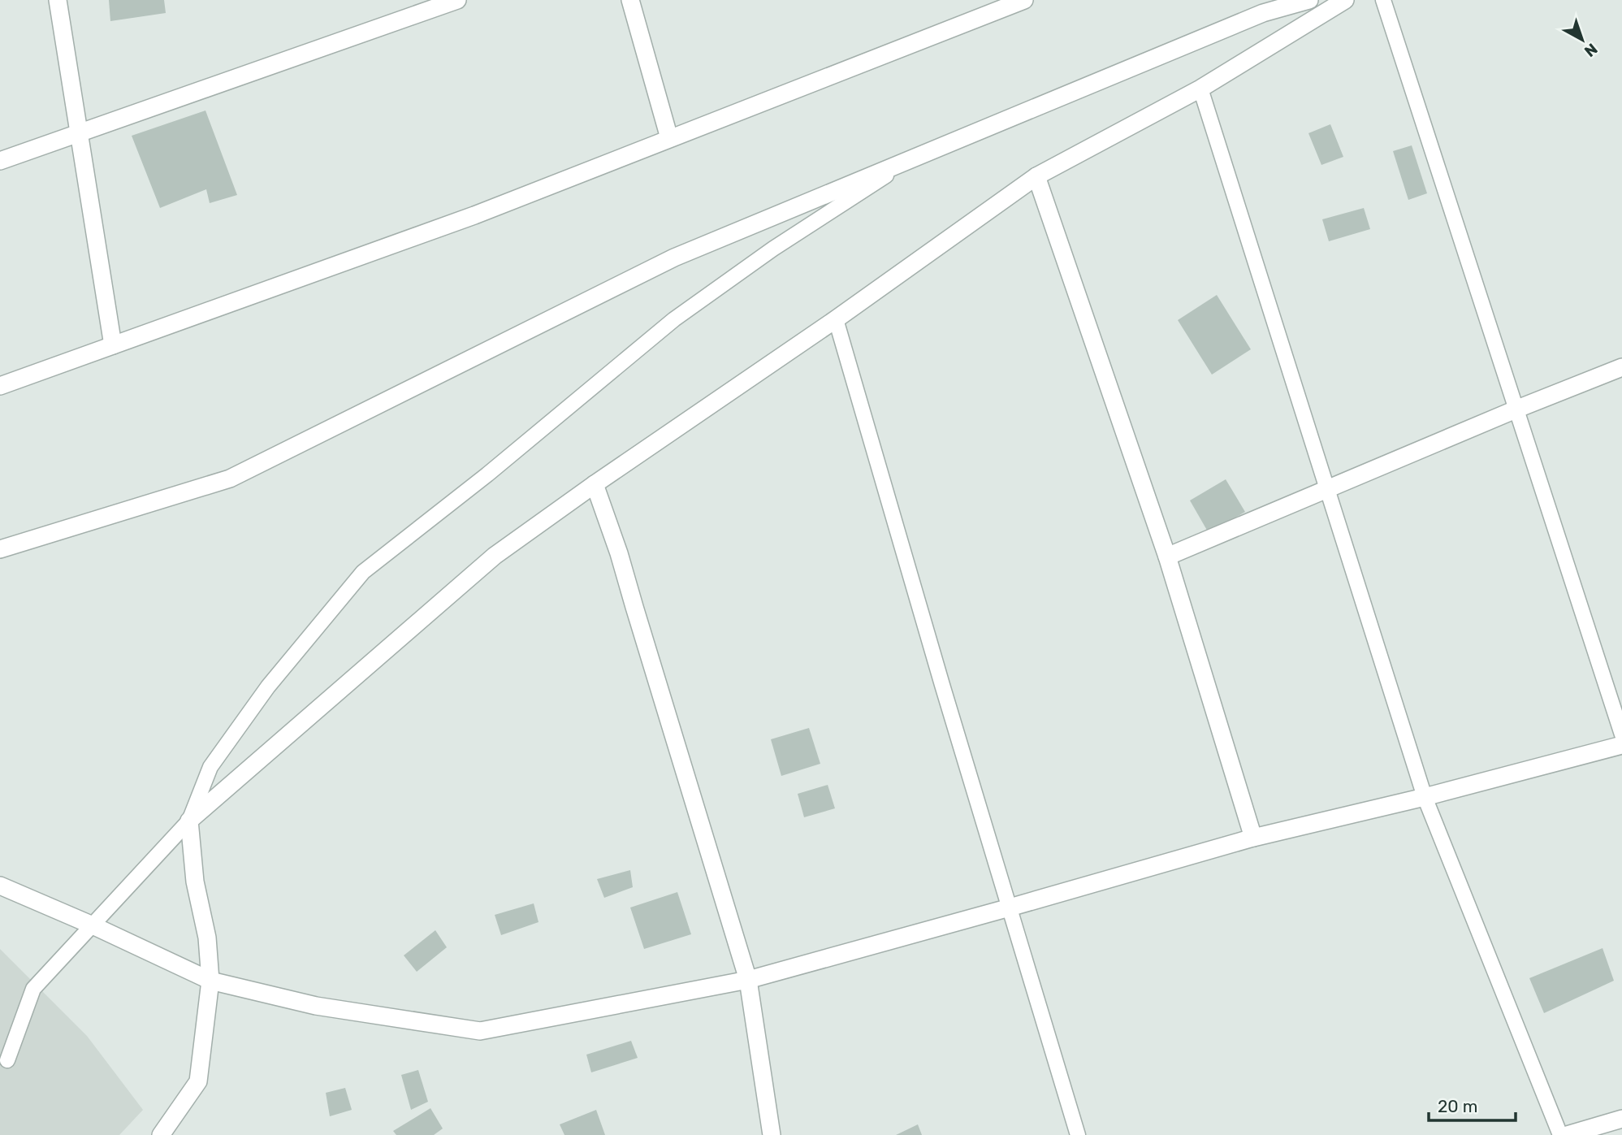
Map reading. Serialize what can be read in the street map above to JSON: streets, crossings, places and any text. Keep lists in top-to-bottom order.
{
  "scale_bar": "20 m",
  "north": "bottom right"
}
